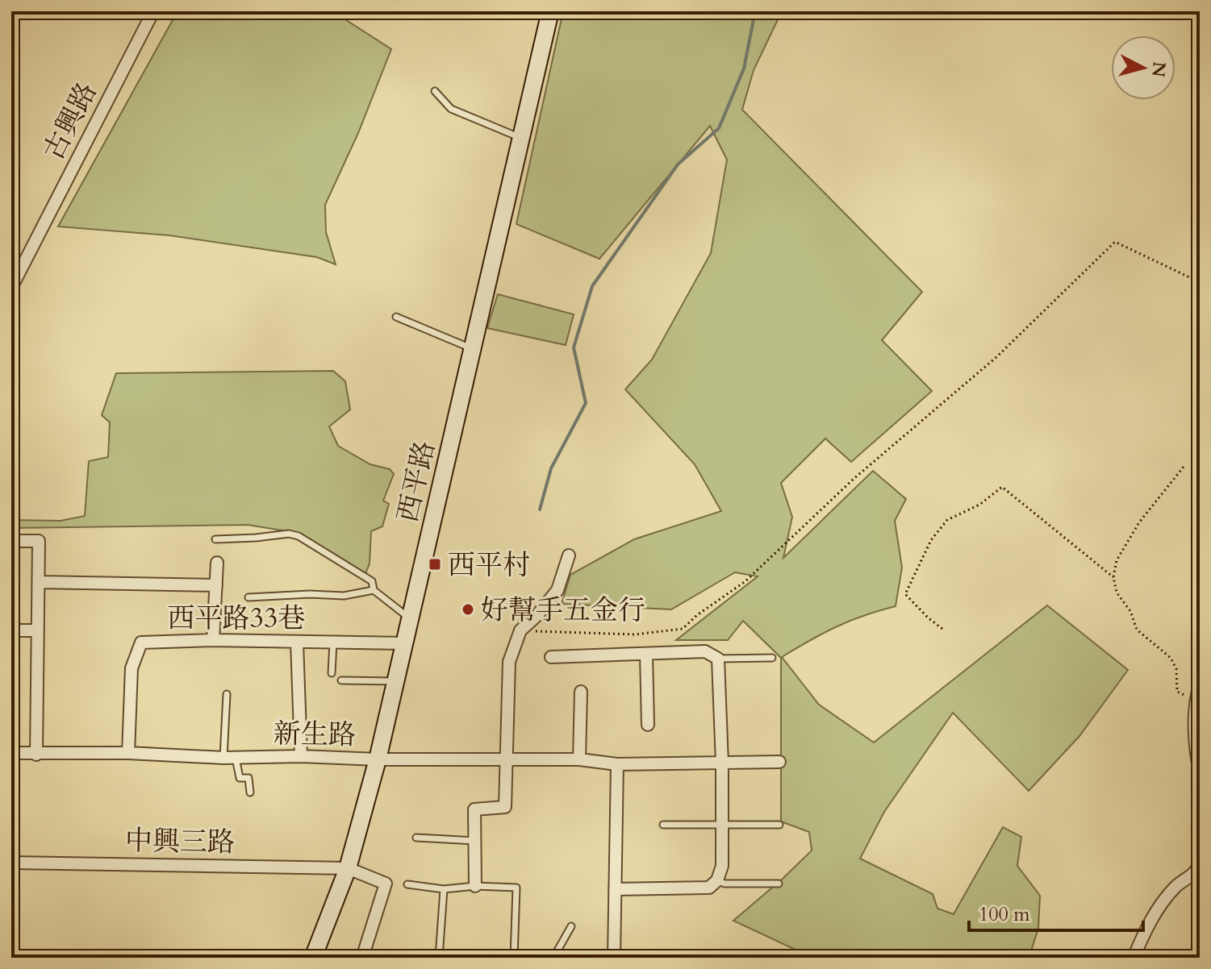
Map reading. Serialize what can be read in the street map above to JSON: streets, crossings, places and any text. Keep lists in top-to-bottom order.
{
  "streets": {
    "main road": ["西平路"],
    "street": [
      "古興路",
      "西平路33巷",
      "新生路",
      "中興三路"
    ]
  },
  "crossings": [
    ["西平路", "西平路33巷"],
    ["西平路", "新生路"],
    ["西平路", "中興三路"],
    ["西平路33巷", "新生路"]
  ],
  "places": {
    "transit": ["西平村"],
    "other": ["好幫手五金行"]
  },
  "scale_bar": "100 m",
  "north": "right"
}
